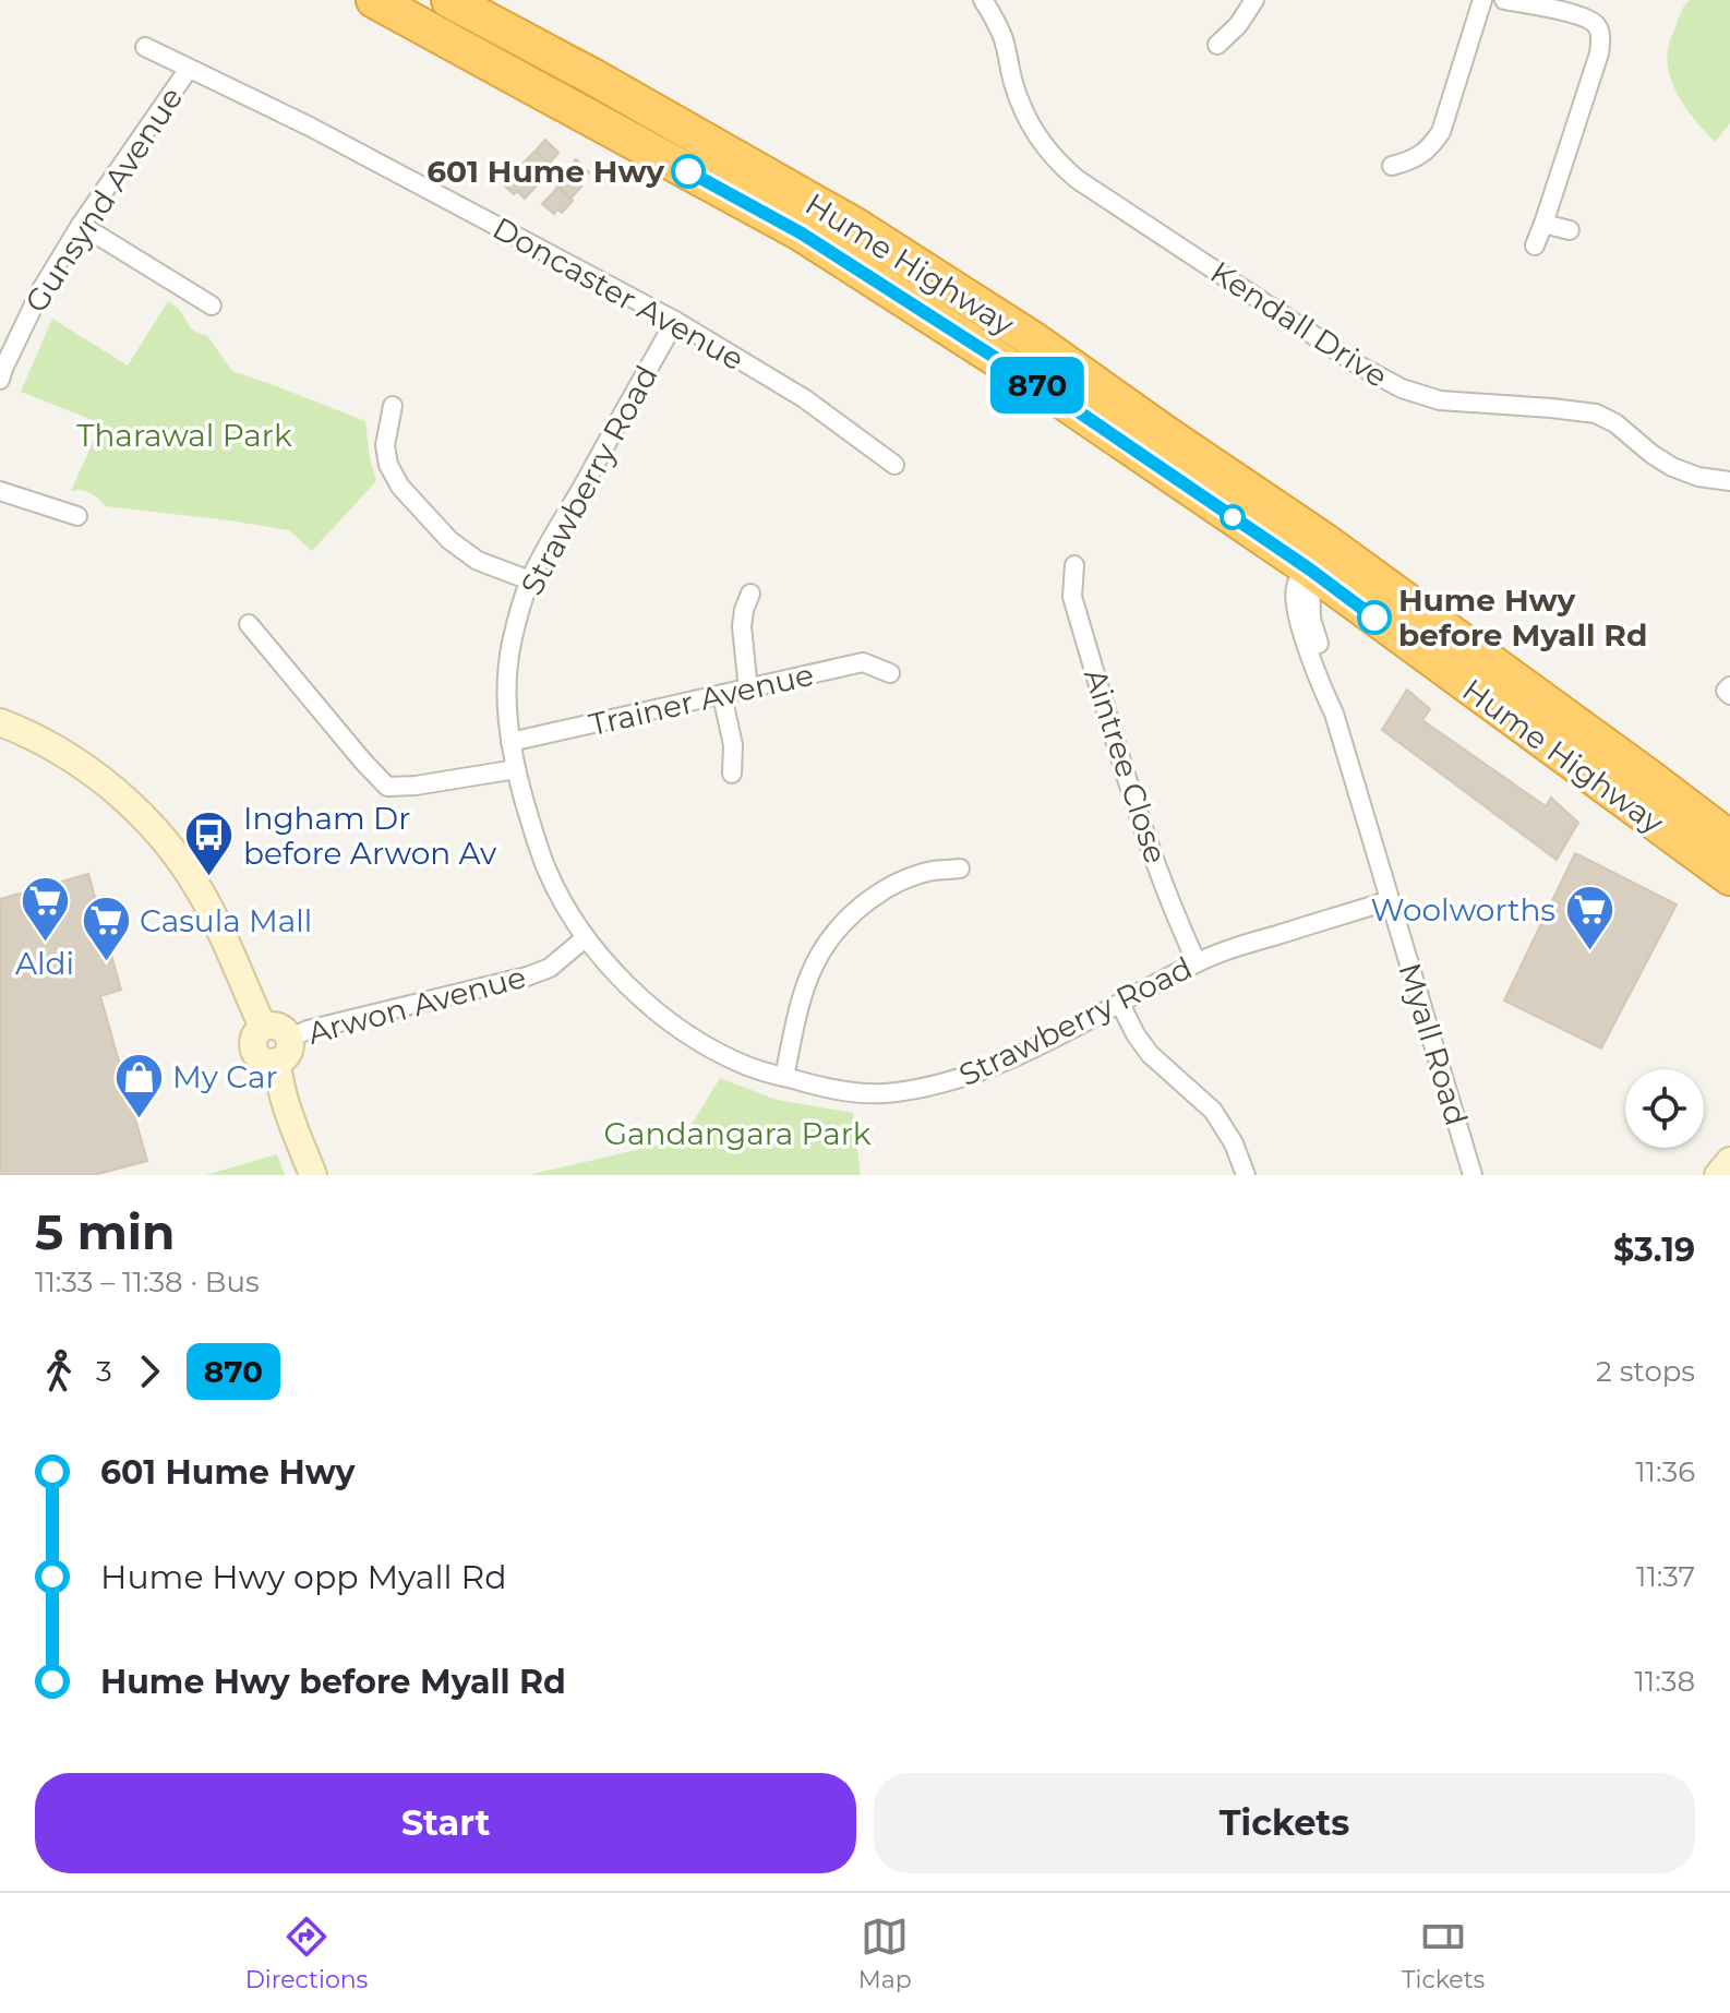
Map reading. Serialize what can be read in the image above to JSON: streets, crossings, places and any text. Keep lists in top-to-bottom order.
{
  "streets": {
    "highway": ["Hume Highway"],
    "street": [
      "Gunsynd Avenue",
      "Doncaster Avenue",
      "Kendall Drive",
      "Strawberry Road",
      "Trainer Avenue",
      "Aintree Close",
      "Arwon Avenue",
      "Myall Road"
    ]
  },
  "crossings": [
    ["Gunsynd Avenue", "Doncaster Avenue"],
    ["Hume Highway", "Myall Road"],
    ["Doncaster Avenue", "Strawberry Road"],
    ["Strawberry Road", "Trainer Avenue"],
    ["Strawberry Road", "Aintree Close"],
    ["Strawberry Road", "Arwon Avenue"],
    ["Strawberry Road", "Myall Road"]
  ],
  "parks": ["Tharawal Park", "Gandangara Park"],
  "places": {
    "other": ["601 Hume Hwy", "Hume Hwy before Myall Rd"],
    "bus stop": ["Ingham Dr before Arwon Av"],
    "supermarket": ["Aldi", "Woolworths", "Casula Mall"],
    "shop": ["My Car"]
  },
  "lines": ["bus line 870"],
  "page": {
    "on_map": "870",
    "heading": ["5 min", "11:33 – 11:38 · Bus", "$3.19"],
    "legs": ["3", "870", "2 stops"],
    "list": [
      {
        "name": "601 Hume Hwy",
        "value": "11:36"
      },
      {
        "name": "Hume Hwy opp Myall Rd",
        "value": "11:37"
      },
      {
        "name": "Hume Hwy before Myall Rd",
        "value": "11:38"
      }
    ],
    "buttons": ["Start", "Tickets"],
    "tabs": ["Directions", "Map", "Tickets"]
  }
}
